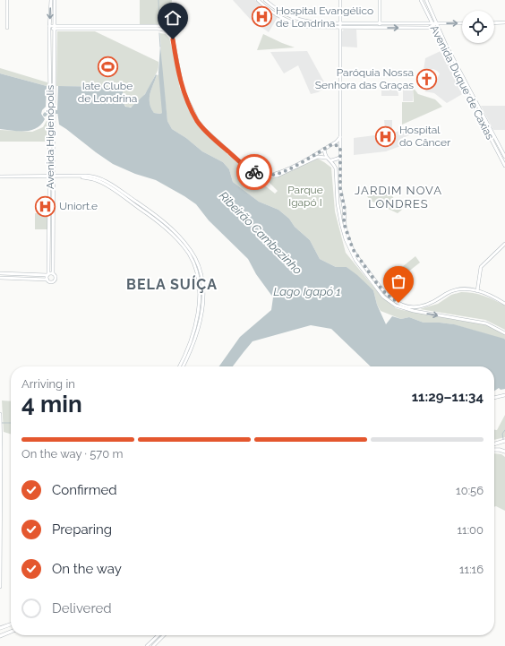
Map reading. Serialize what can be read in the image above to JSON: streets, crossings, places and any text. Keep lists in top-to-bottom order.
{
  "streets": {
    "main road": ["Avenida Duque de Caxias", "Avenida Higienópolis"]
  },
  "districts": ["JARDIM NOVA LONDRES", "BELA SUÍÇA"],
  "water": ["Ribeirão Cambezinho", "Lago Igapó 1"],
  "parks": ["Parque Igapó I"],
  "places": {
    "hospital": ["Hospital Evangélico de Londrina", "Hospital do Câncer", "Uniort.e"],
    "sports": ["Iate Clube de Londrina"],
    "church": ["Paróquia Nossa Senhora das Graças"]
  },
  "page": {
    "heading": ["4 min", "Arriving in", "11:29–11:34"],
    "bar": "On the way · 570 m",
    "list": [
      ["Confirmed", "10:56"],
      ["Preparing", "11:00"],
      ["On the way", "11:16"],
      "Delivered"
    ]
  }
}
